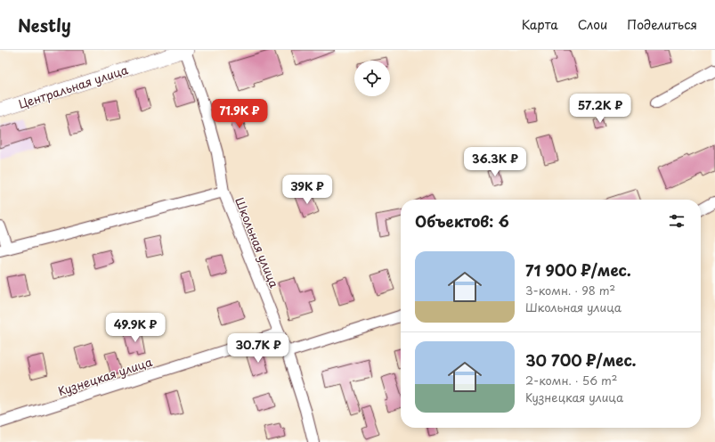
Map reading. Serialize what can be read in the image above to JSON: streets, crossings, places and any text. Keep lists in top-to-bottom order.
{
  "streets": {
    "street": ["Центральная улица", "Школьная улица", "Кузнецкая улица"]
  },
  "crossings": [
    ["Центральная улица", "Школьная улица"],
    ["Школьная улица", "Кузнецкая улица"]
  ],
  "page": {
    "header": "Nestly",
    "nav": ["Карта", "Слои", "Поделиться"],
    "price": [
      "57.2K ₽",
      "71.9K ₽",
      "36.3K ₽",
      "39K ₽",
      "49.9K ₽",
      "30.7K ₽"
    ],
    "heading": "Объектов: 6",
    "list": [
      {
        "name": "71 900 ₽/мес.",
        "note": "3-комн. · 98 m² · Школьная улица"
      },
      {
        "name": "30 700 ₽/мес.",
        "note": "2-комн. · 56 m² · Кузнецкая улица"
      }
    ]
  }
}
